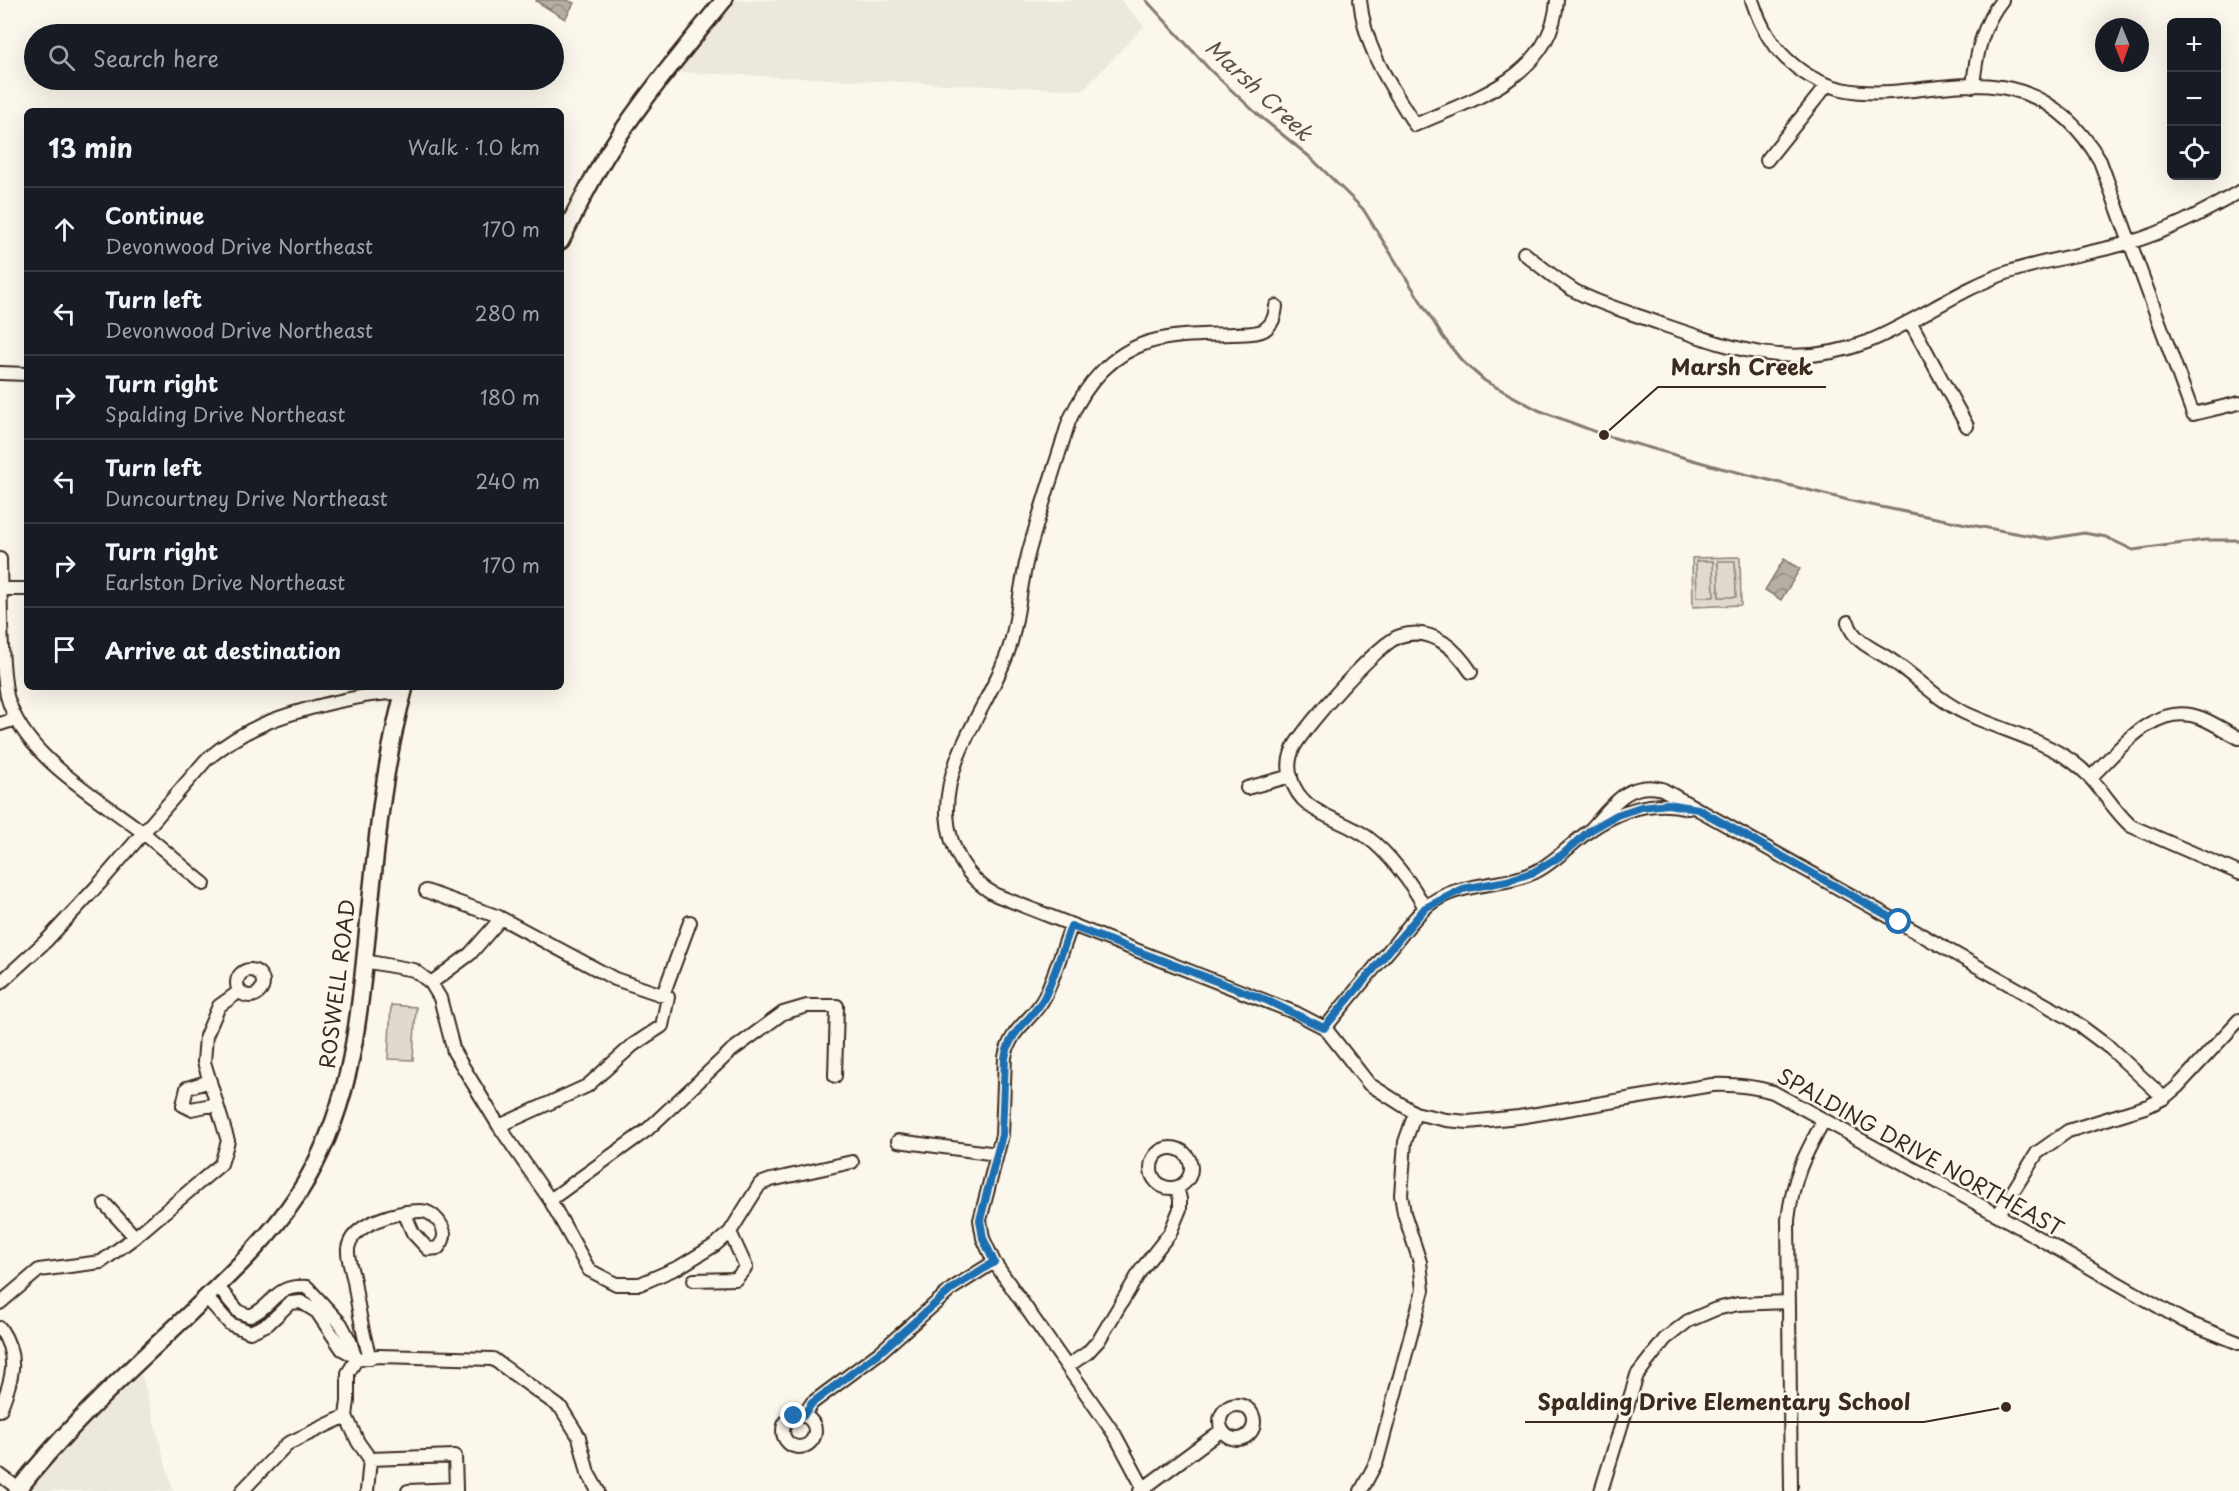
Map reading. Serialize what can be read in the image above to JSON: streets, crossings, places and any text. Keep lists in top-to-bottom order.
{
  "streets": {
    "main road": ["ROSWELL ROAD"],
    "street": ["SPALDING DRIVE NORTHEAST"]
  },
  "water": ["Marsh Creek"],
  "places": ["Marsh Creek", "Spalding Drive Elementary School"],
  "north": "bottom",
  "page": {
    "map_buttons": ["+", "−"],
    "search": "Search here",
    "heading": ["13 min", "Walk · 1.0 km"],
    "list": [
      ["Continue", "Devonwood Drive Northeast", "170 m"],
      ["Turn left", "Devonwood Drive Northeast", "280 m"],
      ["Turn right", "Spalding Drive Northeast", "180 m"],
      ["Turn left", "Duncourtney Drive Northeast", "240 m"],
      ["Turn right", "Earlston Drive Northeast", "170 m"],
      "Arrive at destination"
    ]
  }
}
